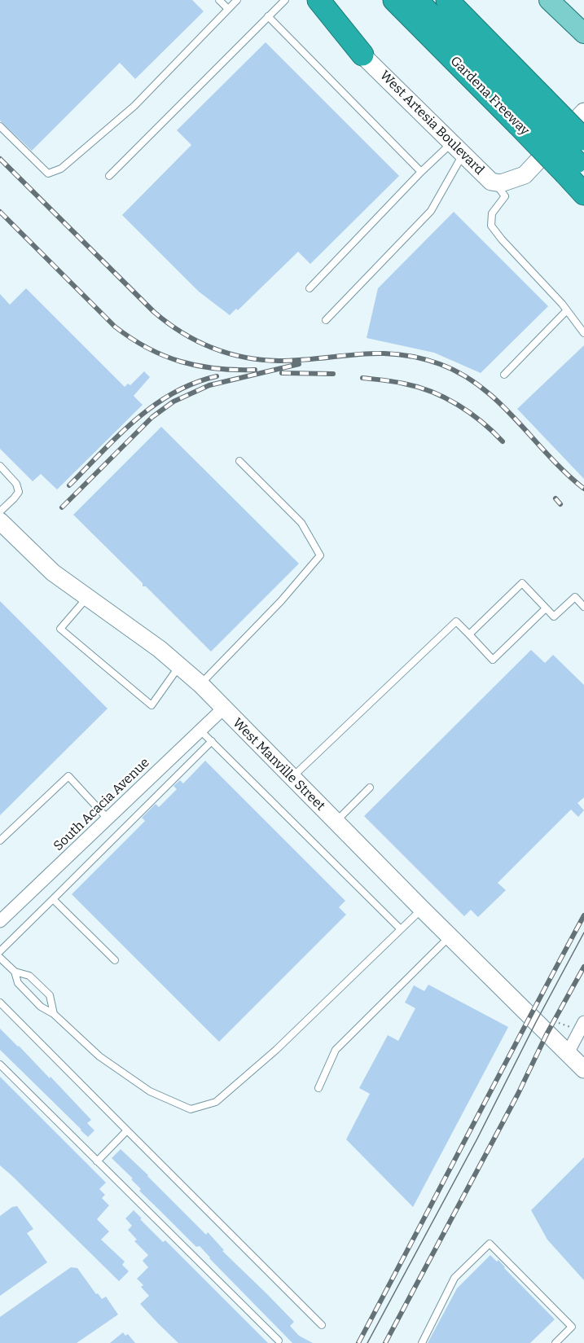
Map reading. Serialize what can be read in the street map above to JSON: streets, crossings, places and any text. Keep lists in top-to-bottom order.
{
  "streets": {
    "highway": ["Gardena Freeway"],
    "street": ["West Artesia Boulevard", "West Manville Street", "South Acacia Avenue"]
  },
  "crossings": [
    ["West Manville Street", "South Acacia Avenue"]
  ]
}
